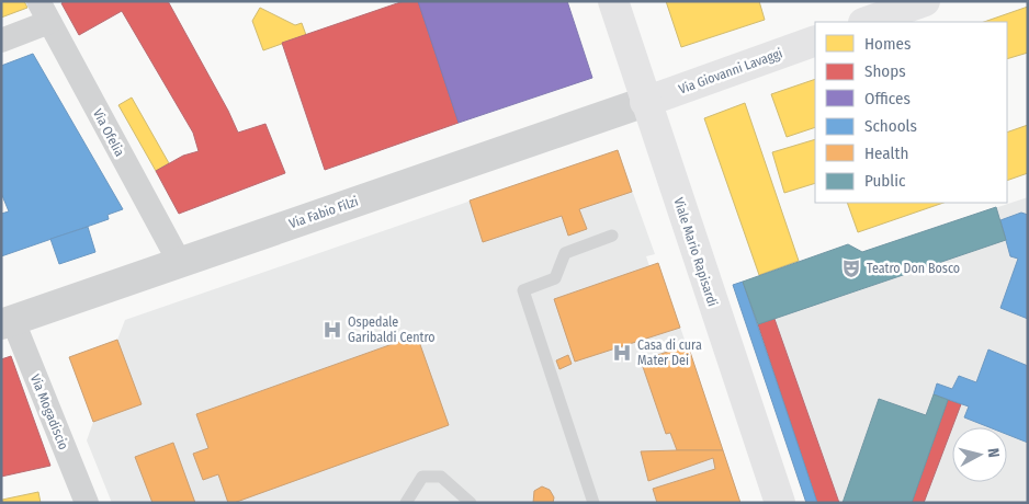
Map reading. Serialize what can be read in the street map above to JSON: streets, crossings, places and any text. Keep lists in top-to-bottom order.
{
  "streets": {
    "main road": ["Via Giovanni Lavaggi", "Viale Mario Rapisardi"],
    "street": ["Via Ofelia", "Via Fabio Filzi", "Via Mogadiscio"]
  },
  "crossings": [
    ["Via Giovanni Lavaggi", "Via Fabio Filzi"],
    ["Via Giovanni Lavaggi", "Viale Mario Rapisardi"],
    ["Via Ofelia", "Via Fabio Filzi"],
    ["Via Fabio Filzi", "Viale Mario Rapisardi"],
    ["Via Fabio Filzi", "Via Mogadiscio"]
  ],
  "places": {
    "theatre": ["Teatro Don Bosco"],
    "hospital": ["Ospedale Garibaldi Centro", "Casa di cura Mater Dei"]
  },
  "legend": [
    "Homes",
    "Shops",
    "Offices",
    "Schools",
    "Health",
    "Public"
  ],
  "north": "right"
}
